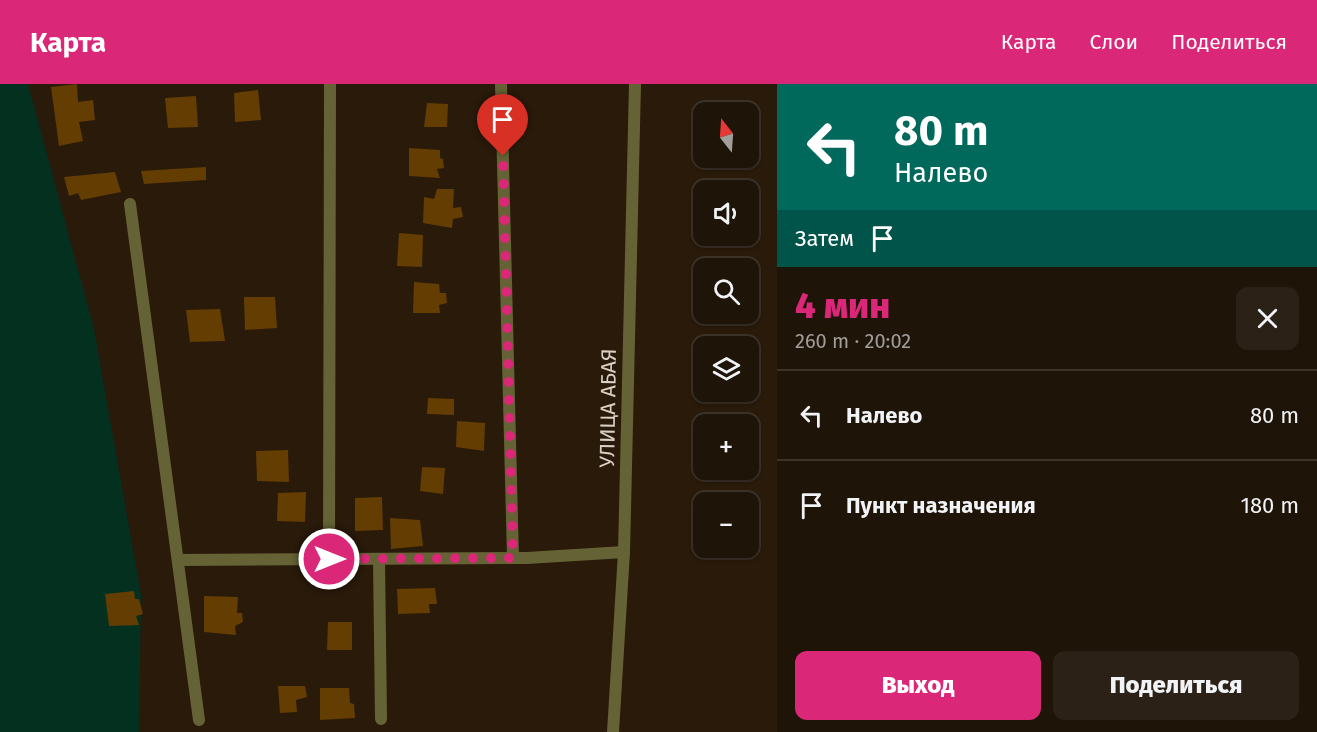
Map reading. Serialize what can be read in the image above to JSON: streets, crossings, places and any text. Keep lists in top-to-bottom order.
{
  "streets": {
    "street": ["УЛИЦА АБАЯ"]
  },
  "north": "top",
  "page": {
    "header": "Карта",
    "nav": ["Карта", "Слои", "Поделиться"],
    "turn": ["80 m", "Налево"],
    "map_buttons": ["+", "−"],
    "then": "Затем",
    "heading": ["4 мин", "260 m · 20:02"],
    "list": [
      {
        "name": "Налево",
        "value": "80 m"
      },
      {
        "name": "Пункт назначения",
        "value": "180 m"
      }
    ],
    "buttons": ["Выход", "Поделиться"]
  }
}
